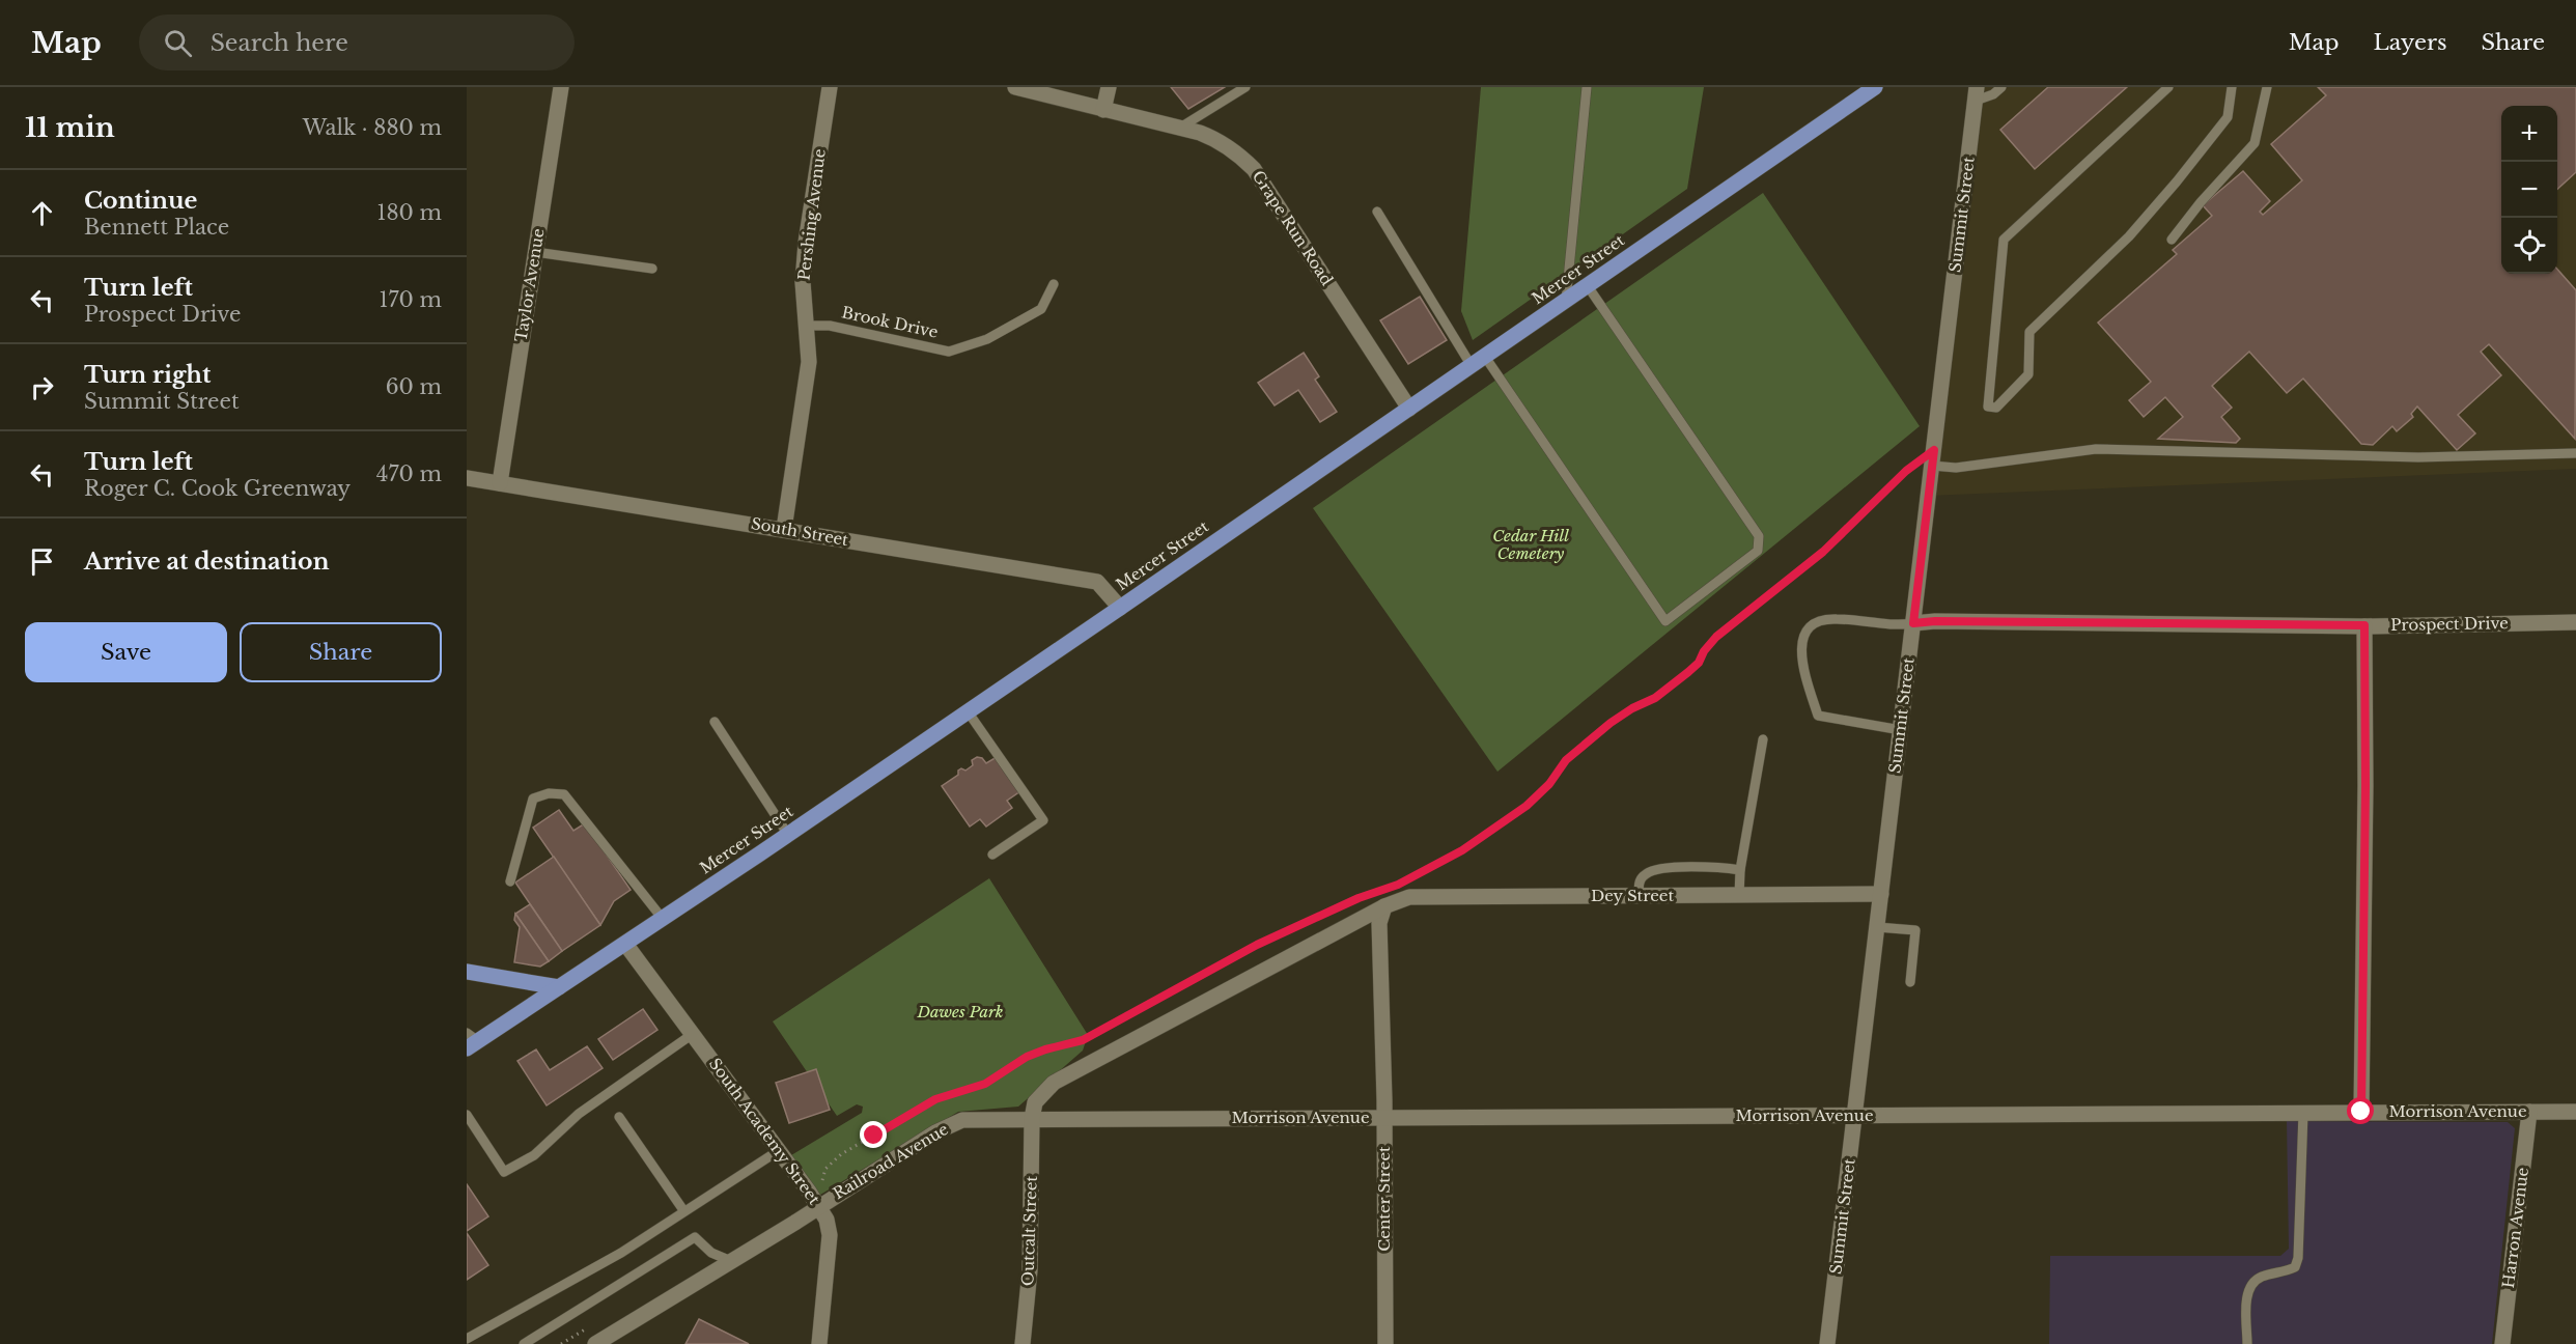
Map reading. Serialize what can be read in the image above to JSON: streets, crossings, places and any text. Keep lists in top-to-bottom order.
{
  "streets": {
    "main road": ["Mercer Street"],
    "street": [
      "Pershing Avenue",
      "Summit Street",
      "Grape Run Road",
      "Taylor Avenue",
      "South Street",
      "Prospect Drive",
      "Dey Street",
      "Morrison Avenue",
      "South Academy Street",
      "Railroad Avenue",
      "Center Street",
      "Harron Avenue",
      "Outcalt Street"
    ],
    "lane": ["Brook Drive"]
  },
  "crossings": [
    ["Pershing Avenue", "Brook Drive"],
    ["Pershing Avenue", "South Street"],
    ["Summit Street", "Prospect Drive"],
    ["Summit Street", "Dey Street"],
    ["Summit Street", "Morrison Avenue"],
    ["Grape Run Road", "Mercer Street"],
    ["Mercer Street", "South Street"],
    ["Mercer Street", "South Academy Street"],
    ["Taylor Avenue", "South Street"],
    ["Dey Street", "Center Street"],
    ["Morrison Avenue", "Railroad Avenue"],
    ["Morrison Avenue", "Center Street"],
    ["Morrison Avenue", "Harron Avenue"],
    ["Morrison Avenue", "Outcalt Street"],
    ["South Academy Street", "Railroad Avenue"],
    ["Railroad Avenue", "Outcalt Street"]
  ],
  "parks": ["Cedar Hill Cemetery", "Dawes Park"],
  "page": {
    "header": "Map",
    "search": "Search here",
    "nav": ["Map", "Layers", "Share"],
    "heading": ["11 min", "Walk · 880 m"],
    "map_buttons": ["+", "−"],
    "list": [
      ["Continue", "Bennett Place", "180 m"],
      ["Turn left", "Prospect Drive", "170 m"],
      ["Turn right", "Summit Street", "60 m"],
      ["Turn left", "Roger C. Cook Greenway", "470 m"],
      "Arrive at destination"
    ],
    "buttons": ["Save", "Share"]
  }
}
